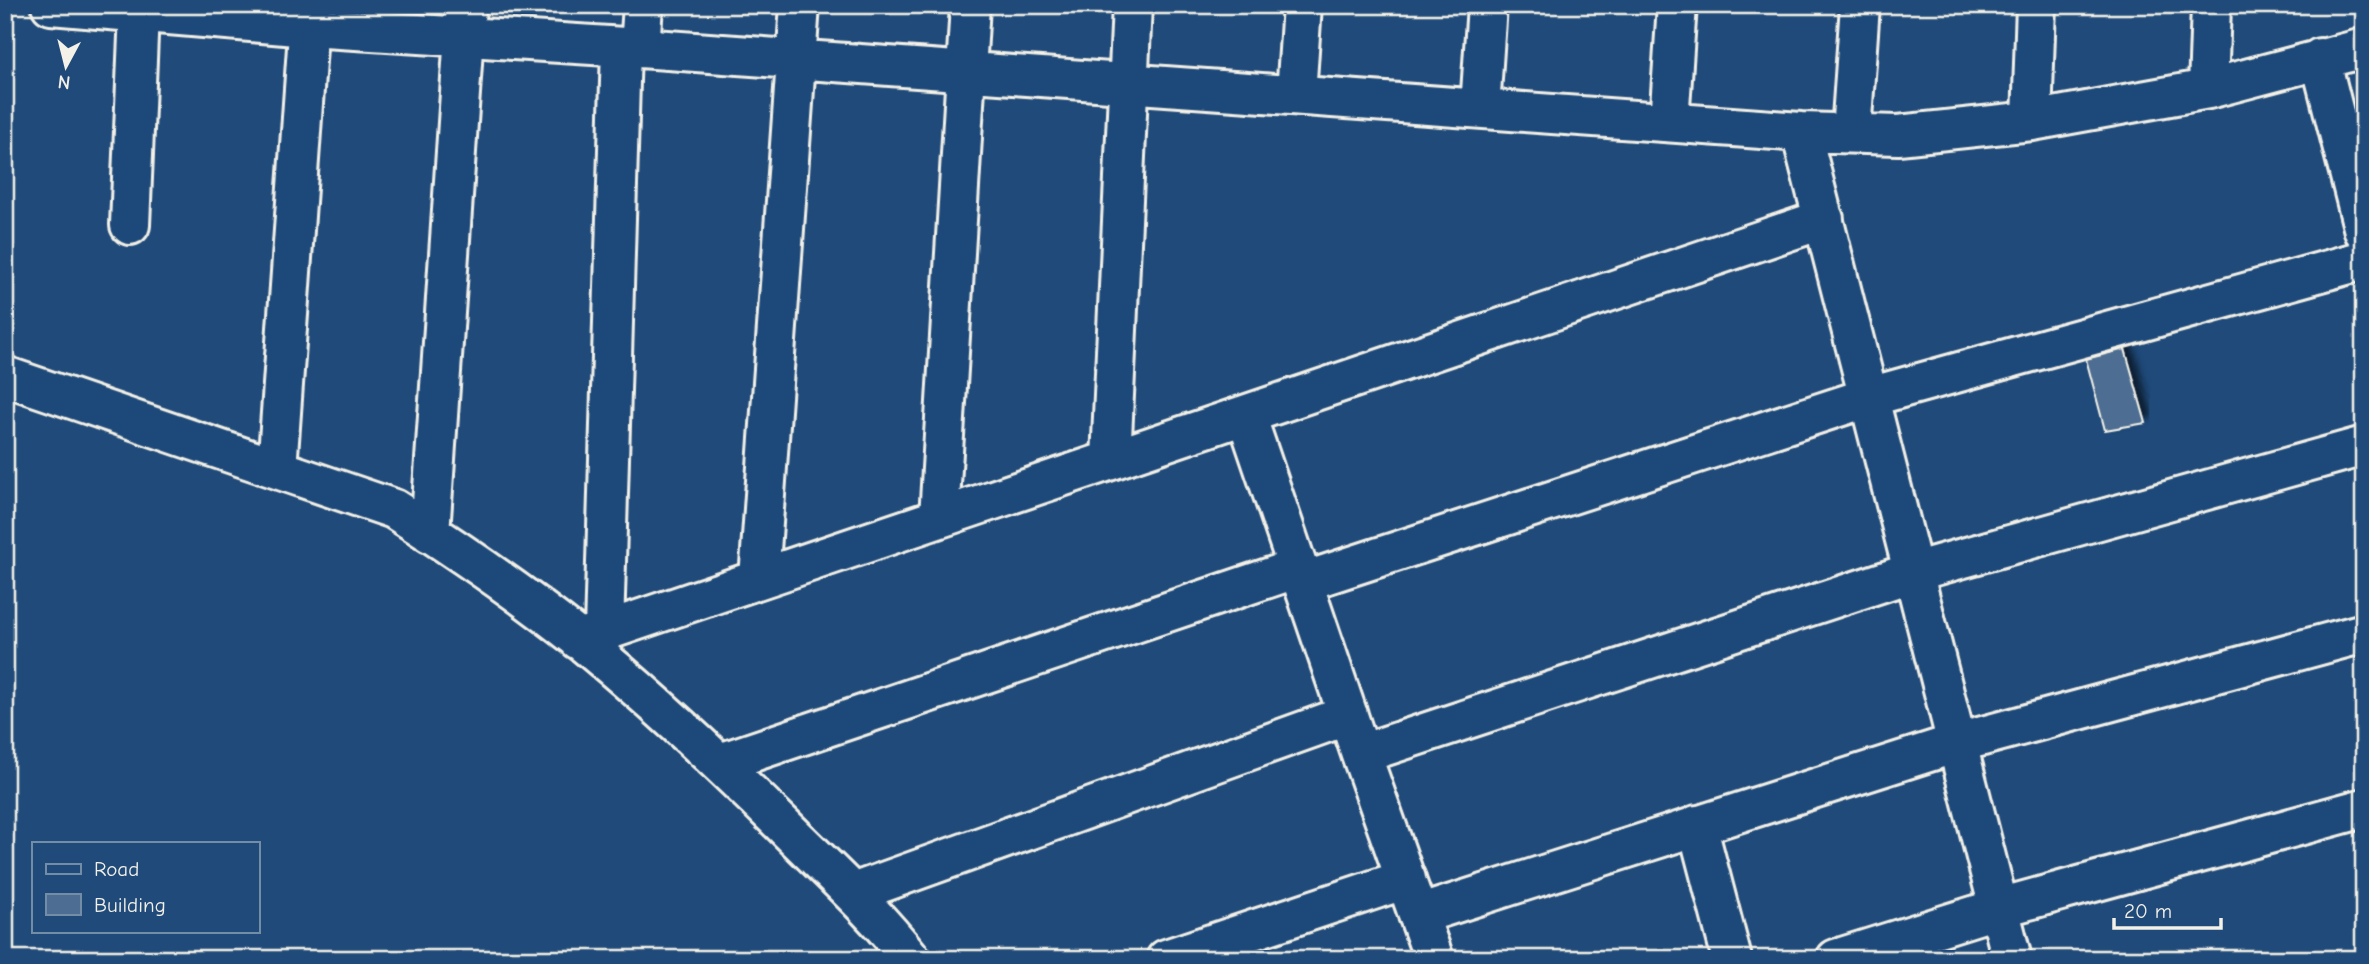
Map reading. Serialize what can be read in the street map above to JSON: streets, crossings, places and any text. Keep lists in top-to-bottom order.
{
  "legend": ["Road", "Building"],
  "scale_bar": "20 m",
  "north": "bottom"
}
